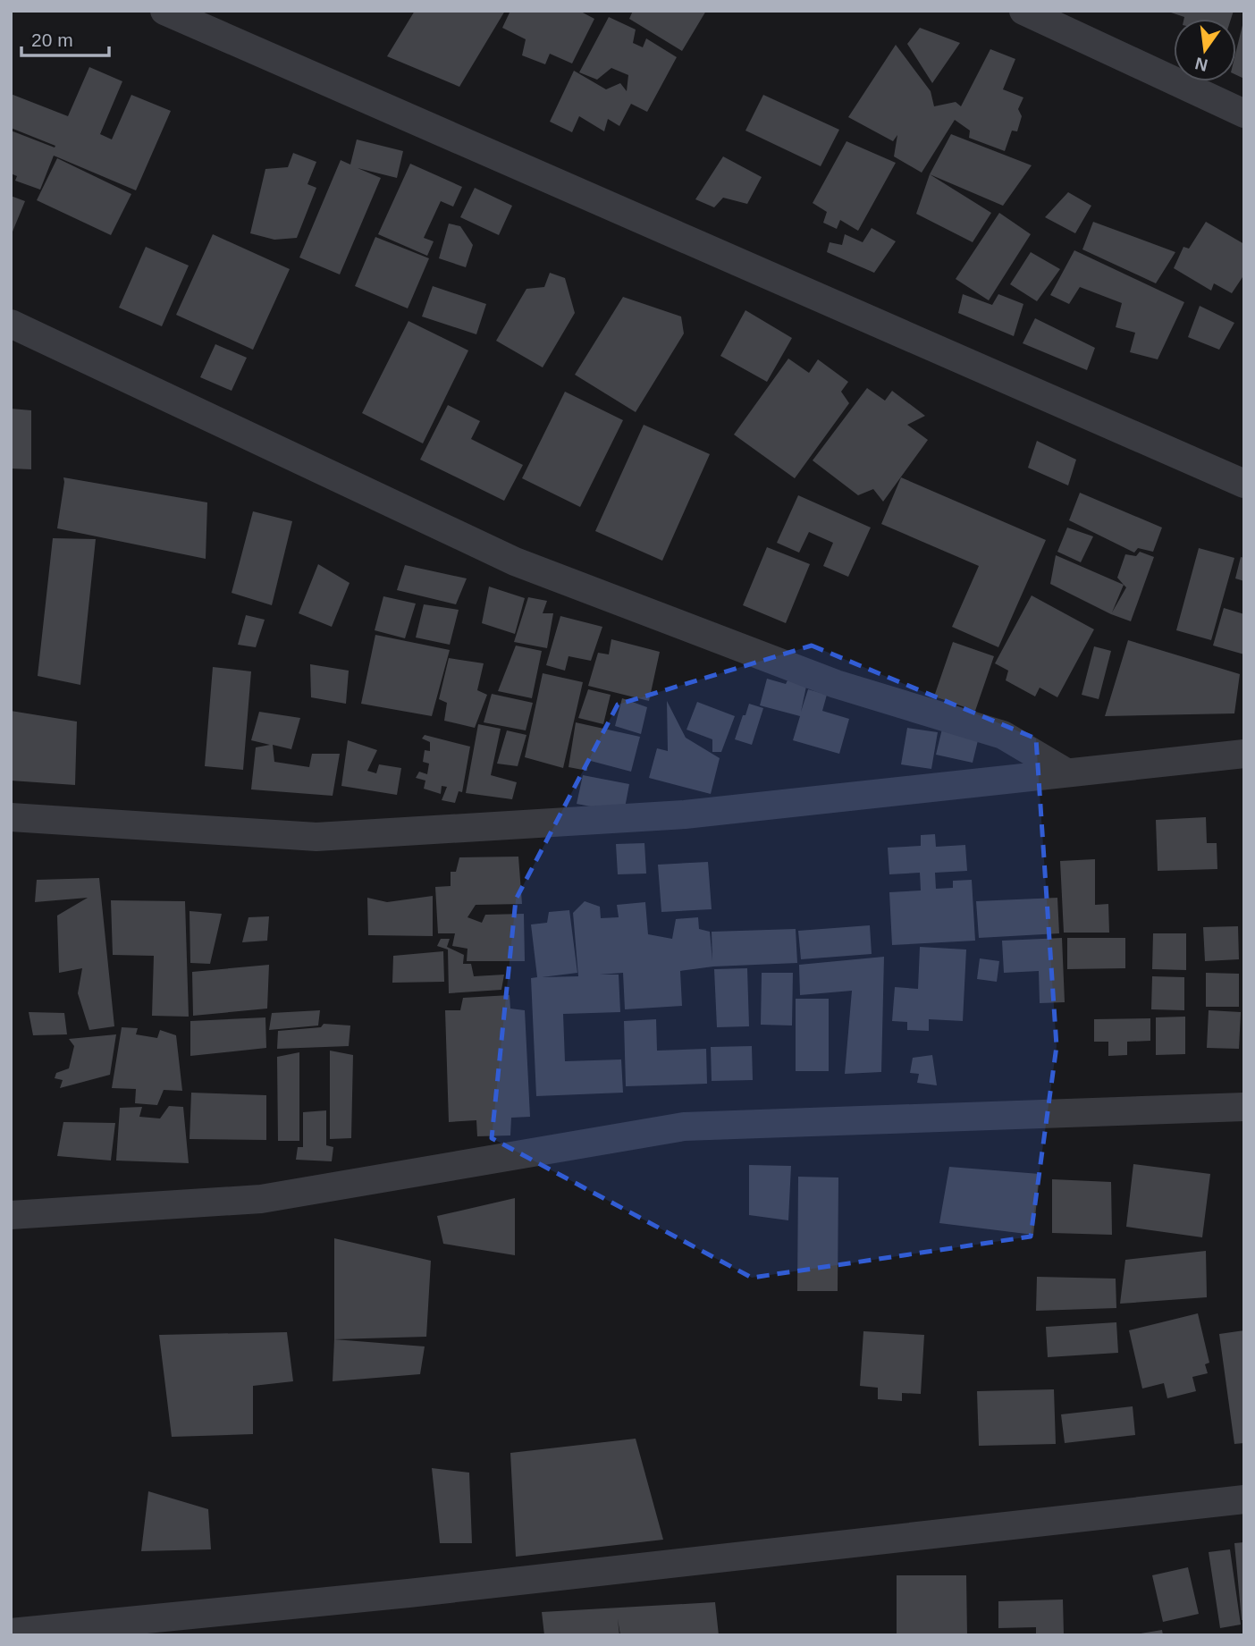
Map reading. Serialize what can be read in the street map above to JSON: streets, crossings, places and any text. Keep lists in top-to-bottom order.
{
  "scale_bar": "20 m",
  "north": "bottom"
}
